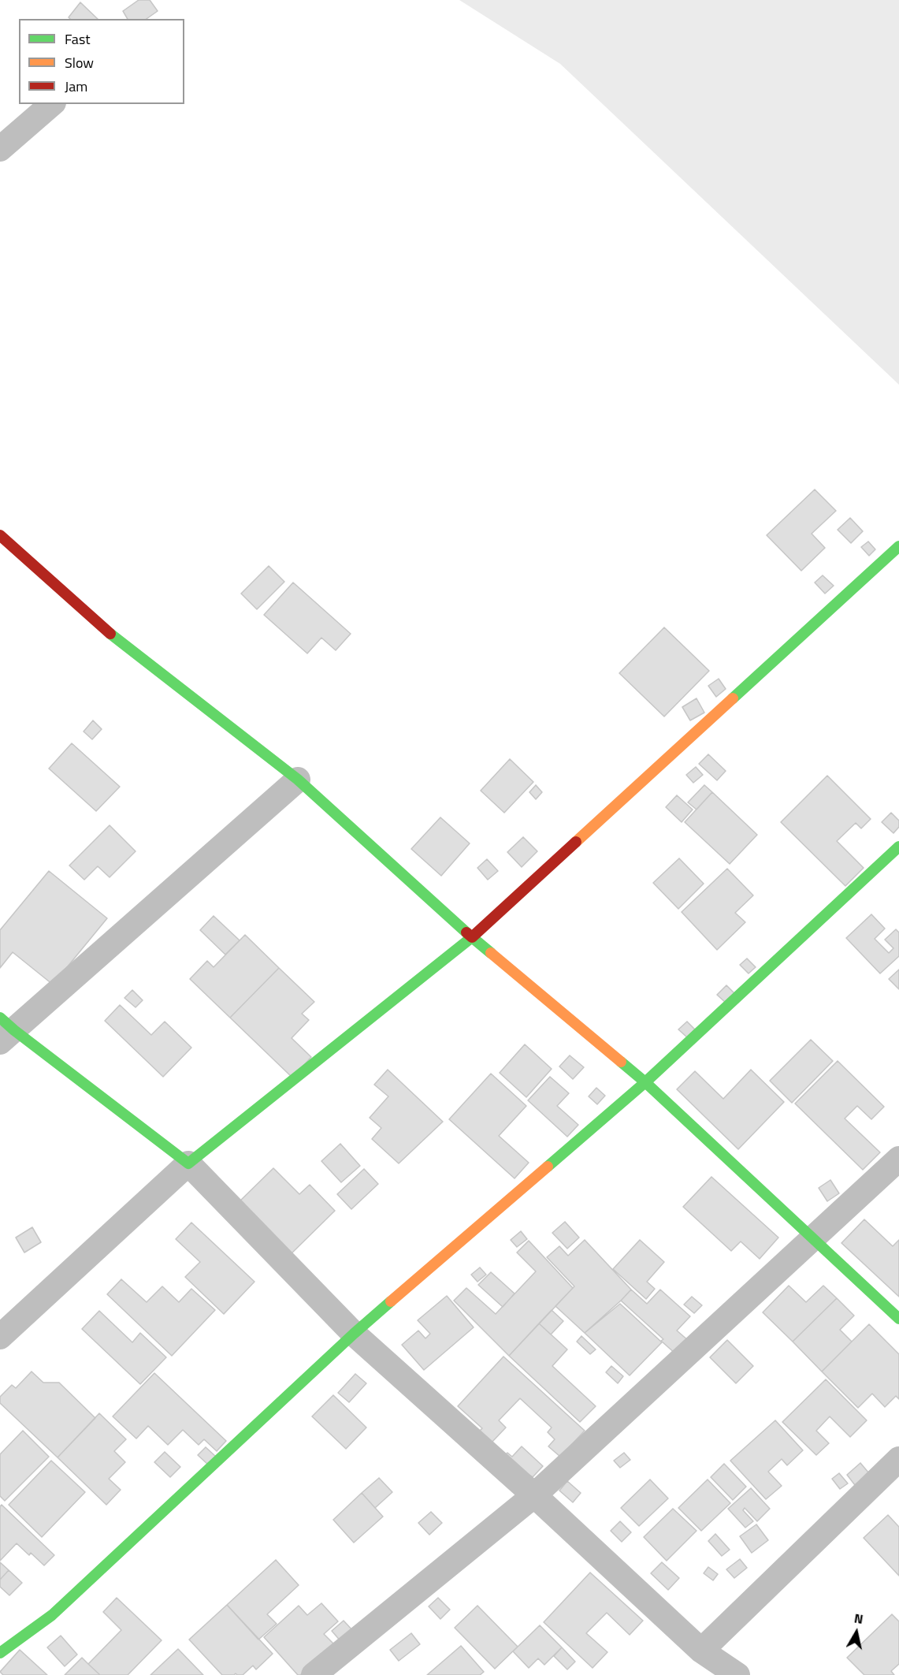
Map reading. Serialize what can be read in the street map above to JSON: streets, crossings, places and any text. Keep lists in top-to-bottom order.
{
  "legend": ["Fast", "Slow", "Jam"],
  "north": "top"
}
